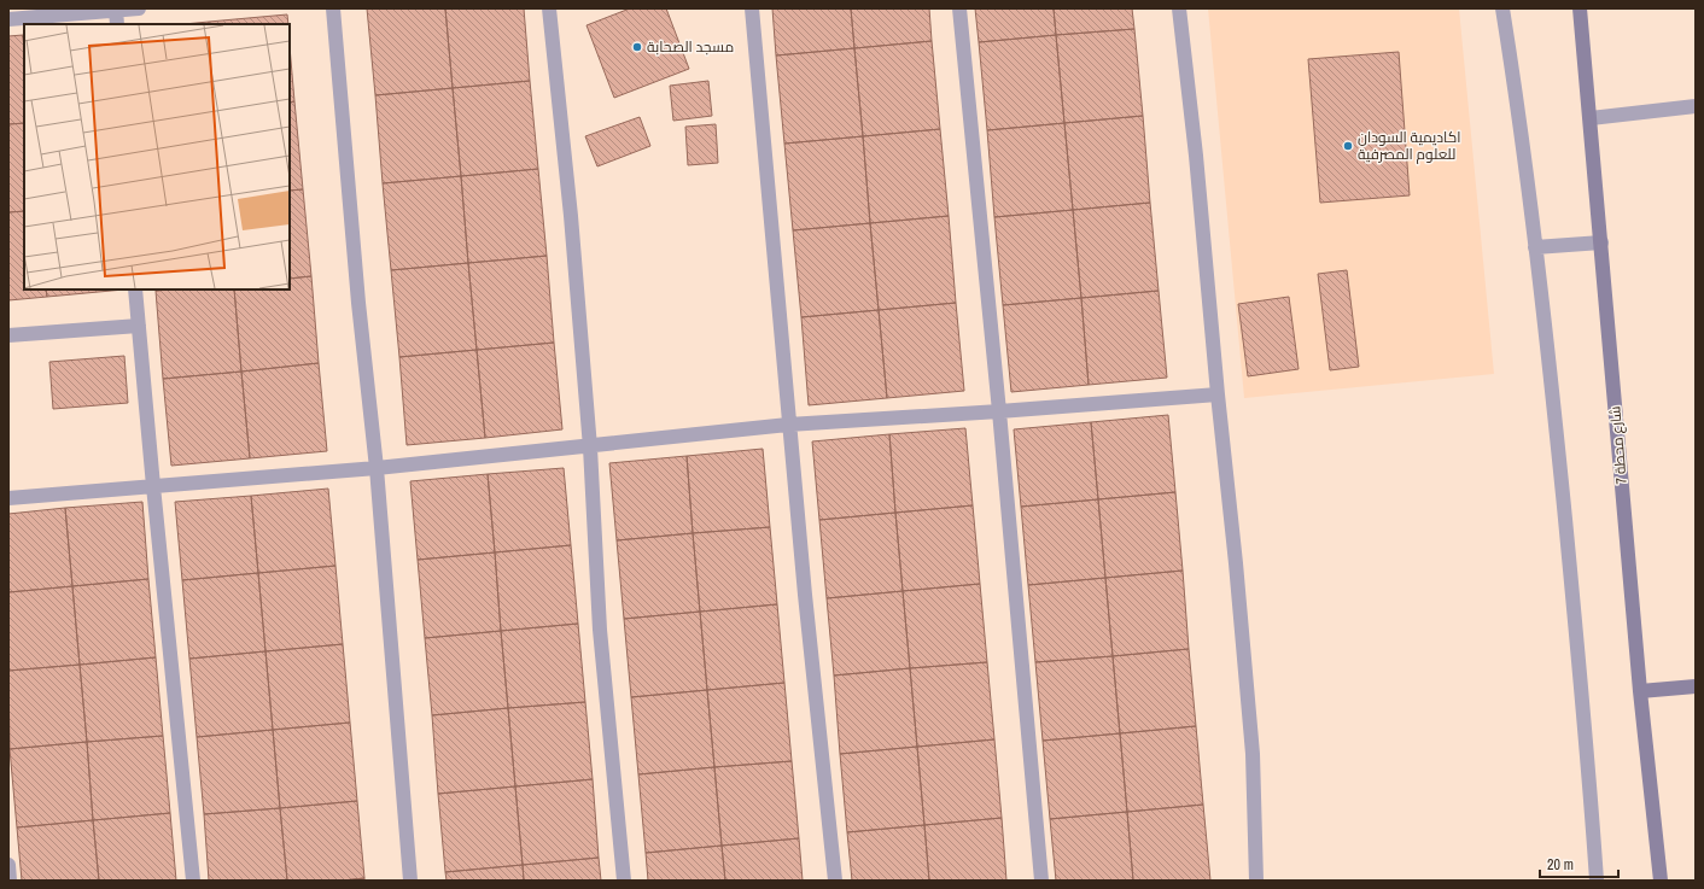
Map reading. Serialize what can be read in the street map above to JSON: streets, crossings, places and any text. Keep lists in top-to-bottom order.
{
  "streets": {
    "street": ["شارع محطة 7"]
  },
  "places": ["مسجد الصحابة", "اكاديمية السودان للعلوم المصرفية"],
  "scale_bar": "20 m"
}
